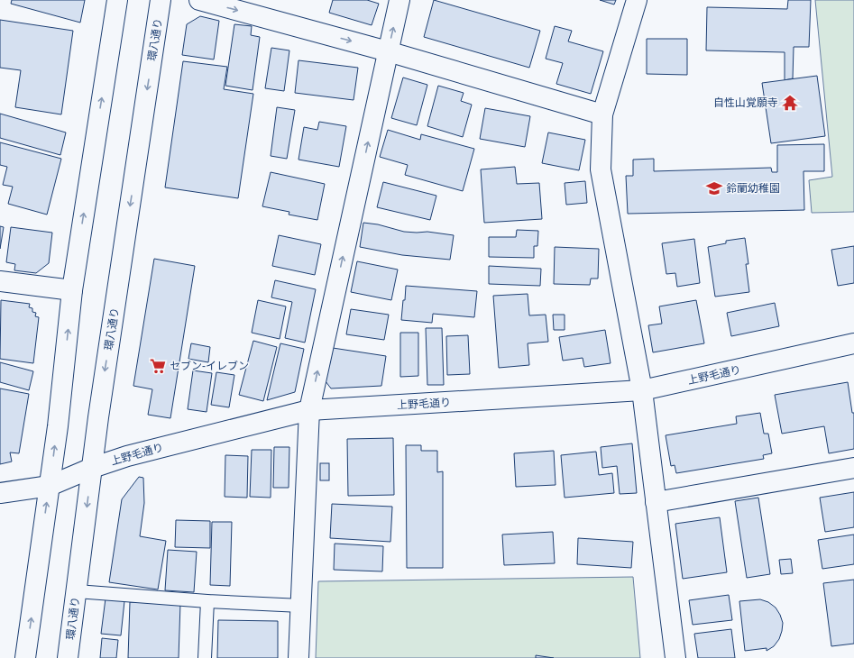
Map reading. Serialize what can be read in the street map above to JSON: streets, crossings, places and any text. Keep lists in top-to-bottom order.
{
  "streets": {
    "main road": ["環八通り", "上野毛通り"]
  },
  "crossings": [
    ["環八通り", "上野毛通り"]
  ],
  "places": {
    "temple": ["自性山覚願寺"],
    "school or university": ["鈴蘭幼稚園"],
    "supermarket": ["セブン-イレブン"]
  }
}
